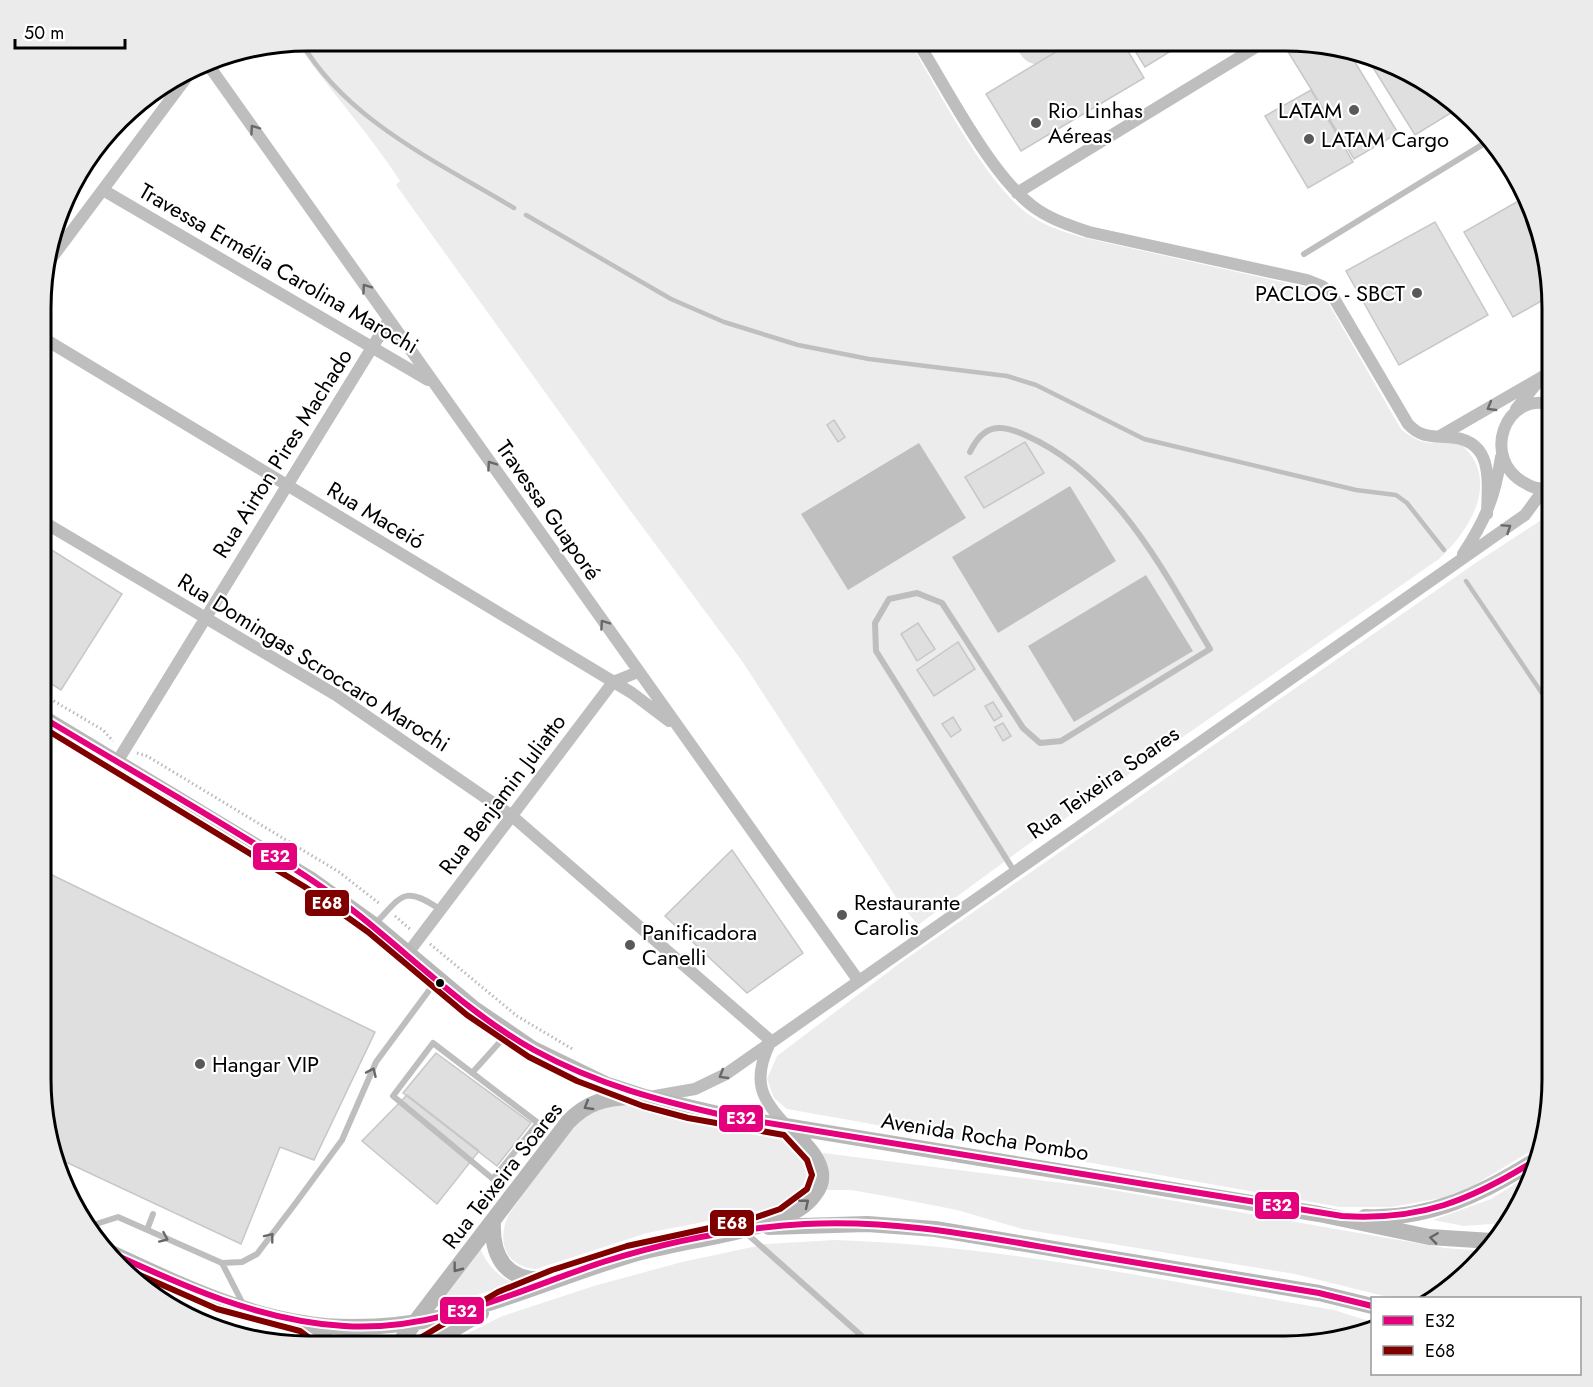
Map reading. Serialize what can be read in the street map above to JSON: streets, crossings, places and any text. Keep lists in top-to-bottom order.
{
  "streets": {
    "main road": ["Rua Teixeira Soares", "Avenida Rocha Pombo"],
    "street": [
      "Travessa Ermélia Carolina Marochi",
      "Rua Airton Pires Machado",
      "Travessa Guaporé",
      "Rua Maceió",
      "Rua Domingas Scroccaro Marochi",
      "Rua Benjamin Juliatto"
    ]
  },
  "crossings": [
    ["Travessa Ermélia Carolina Marochi", "Rua Airton Pires Machado"],
    ["Travessa Ermélia Carolina Marochi", "Travessa Guaporé"],
    ["Rua Airton Pires Machado", "Travessa Guaporé"],
    ["Rua Airton Pires Machado", "Rua Maceió"],
    ["Rua Airton Pires Machado", "Rua Domingas Scroccaro Marochi"],
    ["Travessa Guaporé", "Rua Maceió"],
    ["Travessa Guaporé", "Rua Teixeira Soares"],
    ["Rua Maceió", "Rua Benjamin Juliatto"],
    ["Rua Domingas Scroccaro Marochi", "Rua Teixeira Soares"],
    ["Rua Domingas Scroccaro Marochi", "Rua Benjamin Juliatto"],
    ["Rua Teixeira Soares", "Avenida Rocha Pombo"]
  ],
  "one_way": ["Travessa Guaporé"],
  "places": [
    "LATAM",
    "Rio Linhas Aéreas",
    "LATAM Cargo",
    "PACLOG - SBCT",
    "Restaurante Carolis",
    "Panificadora Canelli",
    "Hangar VIP"
  ],
  "lines": ["transit line E32", "transit line E68"],
  "legend": ["E32", "E68"],
  "scale_bar": "50 m"
}
